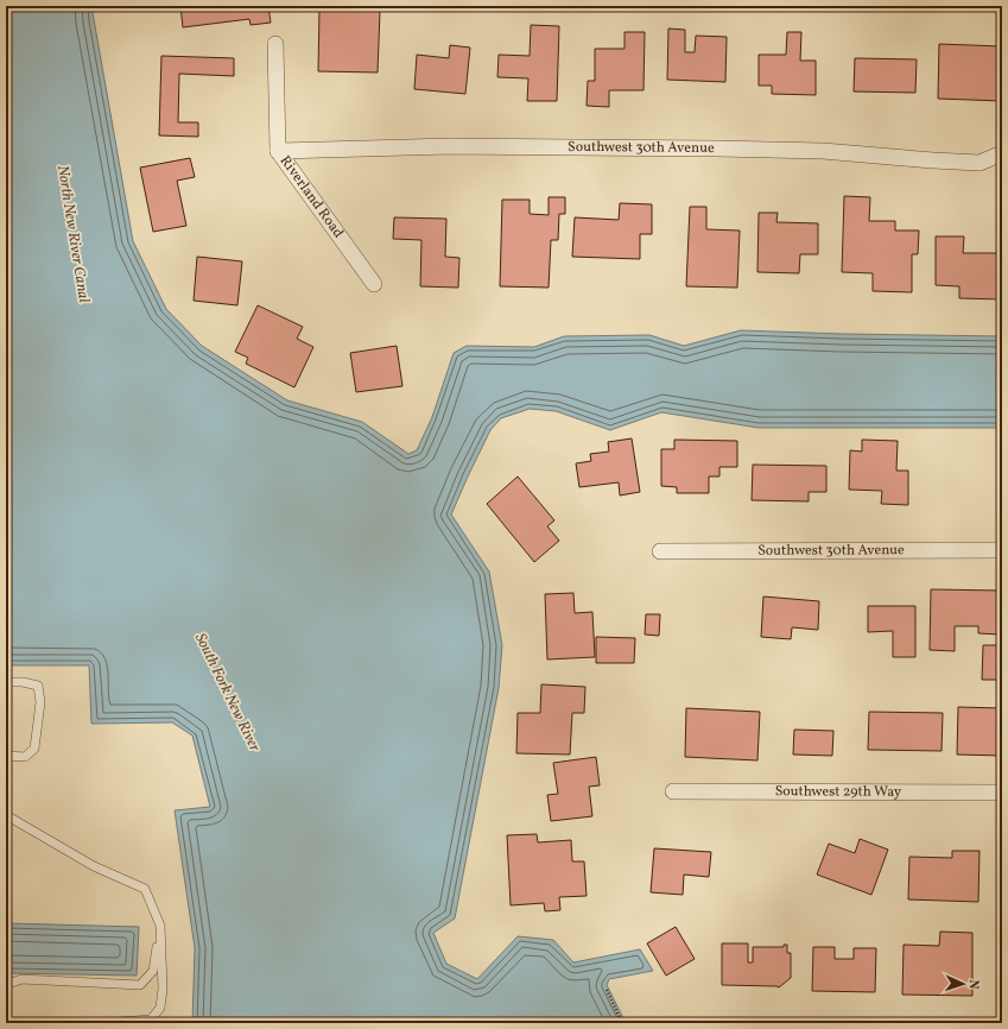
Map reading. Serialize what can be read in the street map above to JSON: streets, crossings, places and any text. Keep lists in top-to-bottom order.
{
  "streets": {
    "street": ["Southwest 30th Avenue", "Riverland Road", "Southwest 29th Way"]
  },
  "crossings": [
    ["Southwest 30th Avenue", "Riverland Road"]
  ],
  "water": ["North New River Canal", "South Fork New River"],
  "north": "right"
}
